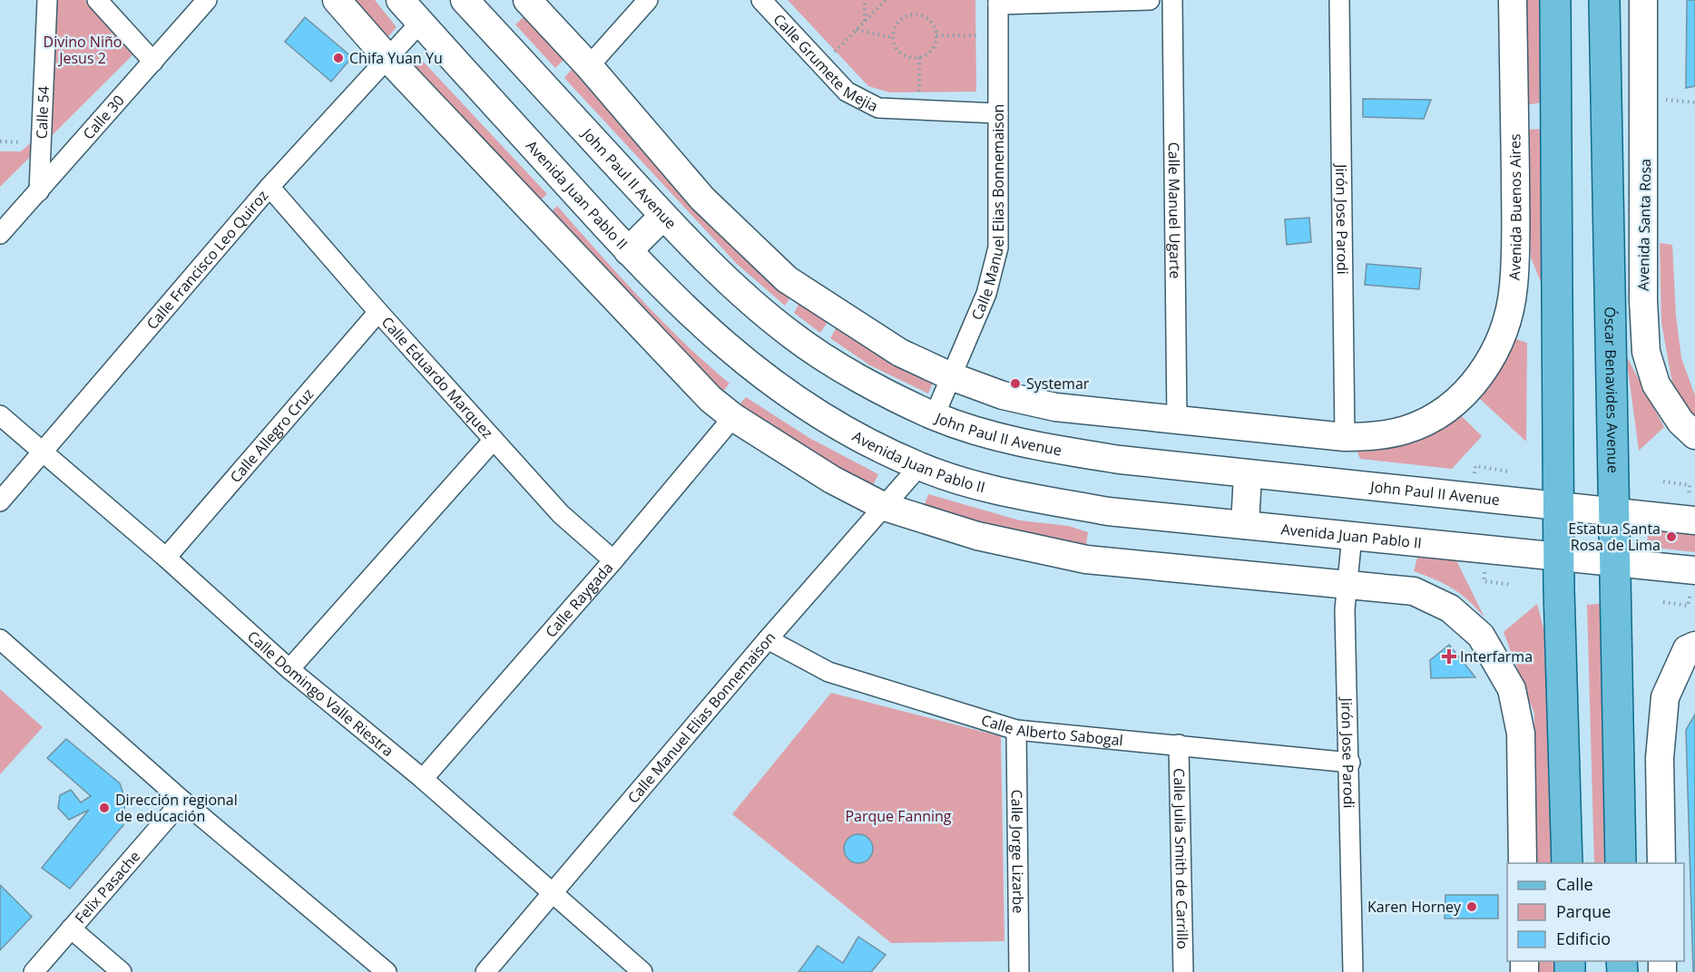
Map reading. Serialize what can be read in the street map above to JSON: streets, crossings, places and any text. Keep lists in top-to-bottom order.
{
  "streets": {
    "main road": ["Óscar Benavides Avenue"],
    "street": [
      "Calle Grumete Mejia",
      "Calle 54",
      "Calle 30",
      "John Paul II Avenue",
      "Avenida Juan Pablo II",
      "Avenida Buenos Aires",
      "Calle Manuel Ugarte",
      "Calle Manuel Elias Bonnemaison",
      "Jirón Jose Parodi",
      "Avenida Santa Rosa",
      "Calle Francisco Leo Quiroz",
      "Calle Eduardo Marquez",
      "Calle Allegro Cruz",
      "Calle Raygada",
      "Calle Domingo Valle Riestra",
      "Calle Alberto Sabogal",
      "Calle Jorge Lizarbe",
      "Calle Julia Smith de Carrillo",
      "Felix Pasache"
    ]
  },
  "crossings": [
    ["Calle Grumete Mejia", "Calle Manuel Elias Bonnemaison"],
    ["Calle 54", "Calle 30"],
    ["John Paul II Avenue", "Calle Manuel Elias Bonnemaison"],
    ["John Paul II Avenue", "Óscar Benavides Avenue"],
    ["Avenida Juan Pablo II", "Calle Manuel Elias Bonnemaison"],
    ["Avenida Juan Pablo II", "Jirón Jose Parodi"],
    ["Avenida Juan Pablo II", "Calle Francisco Leo Quiroz"],
    ["Avenida Juan Pablo II", "Óscar Benavides Avenue"],
    ["Avenida Buenos Aires", "Jirón Jose Parodi"],
    ["Calle Manuel Elias Bonnemaison", "Calle Domingo Valle Riestra"],
    ["Calle Manuel Elias Bonnemaison", "Calle Alberto Sabogal"],
    ["Jirón Jose Parodi", "Calle Alberto Sabogal"],
    ["Calle Francisco Leo Quiroz", "Calle Eduardo Marquez"],
    ["Calle Francisco Leo Quiroz", "Calle Domingo Valle Riestra"],
    ["Calle Eduardo Marquez", "Calle Allegro Cruz"],
    ["Calle Eduardo Marquez", "Calle Raygada"],
    ["Calle Allegro Cruz", "Calle Domingo Valle Riestra"],
    ["Calle Raygada", "Calle Domingo Valle Riestra"],
    ["Calle Alberto Sabogal", "Calle Jorge Lizarbe"],
    ["Calle Alberto Sabogal", "Calle Julia Smith de Carrillo"]
  ],
  "parks": ["Divino Niño Jesus 2", "Parque Fanning"],
  "places": {
    "other": [
      "Chifa Yuan Yu",
      "Systemar",
      "Estatua Santa Rosa de Lima",
      "Dirección regional de educación",
      "Karen Horney"
    ],
    "health": ["Interfarma"]
  },
  "legend": ["Calle", "Parque", "Edificio"]
}
